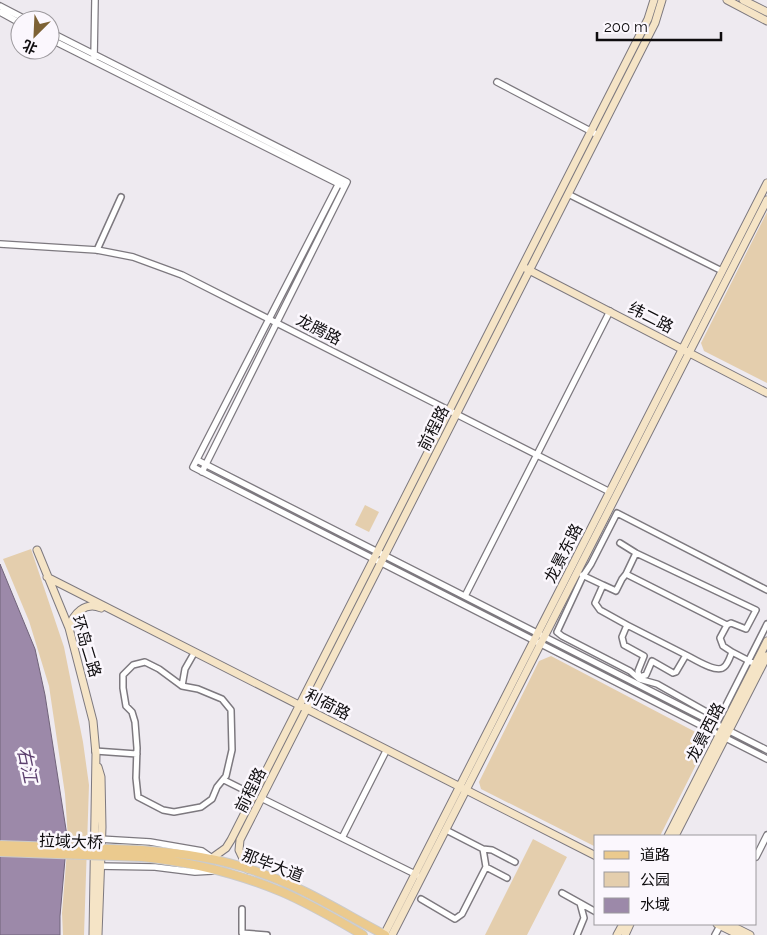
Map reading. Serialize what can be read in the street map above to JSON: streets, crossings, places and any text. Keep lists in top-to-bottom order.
{
  "streets": {
    "main road": [
      "纬二路",
      "前程路",
      "龙景东路",
      "环岛二路",
      "利荷路",
      "龙景西路",
      "拉域大桥",
      "那毕大道"
    ],
    "street": ["龙腾路"]
  },
  "crossings": [
    ["纬二路", "前程路"],
    ["纬二路", "龙景东路"],
    ["龙腾路", "前程路"],
    ["龙腾路", "龙景东路"],
    ["前程路", "利荷路"],
    ["前程路", "那毕大道"],
    ["龙景东路", "利荷路"],
    ["龙景东路", "那毕大道"],
    ["环岛二路", "利荷路"],
    ["拉域大桥", "那毕大道"]
  ],
  "water": ["右江"],
  "legend": ["道路", "公园", "水域"],
  "scale_bar": "200 m",
  "north": "bottom left"
}
